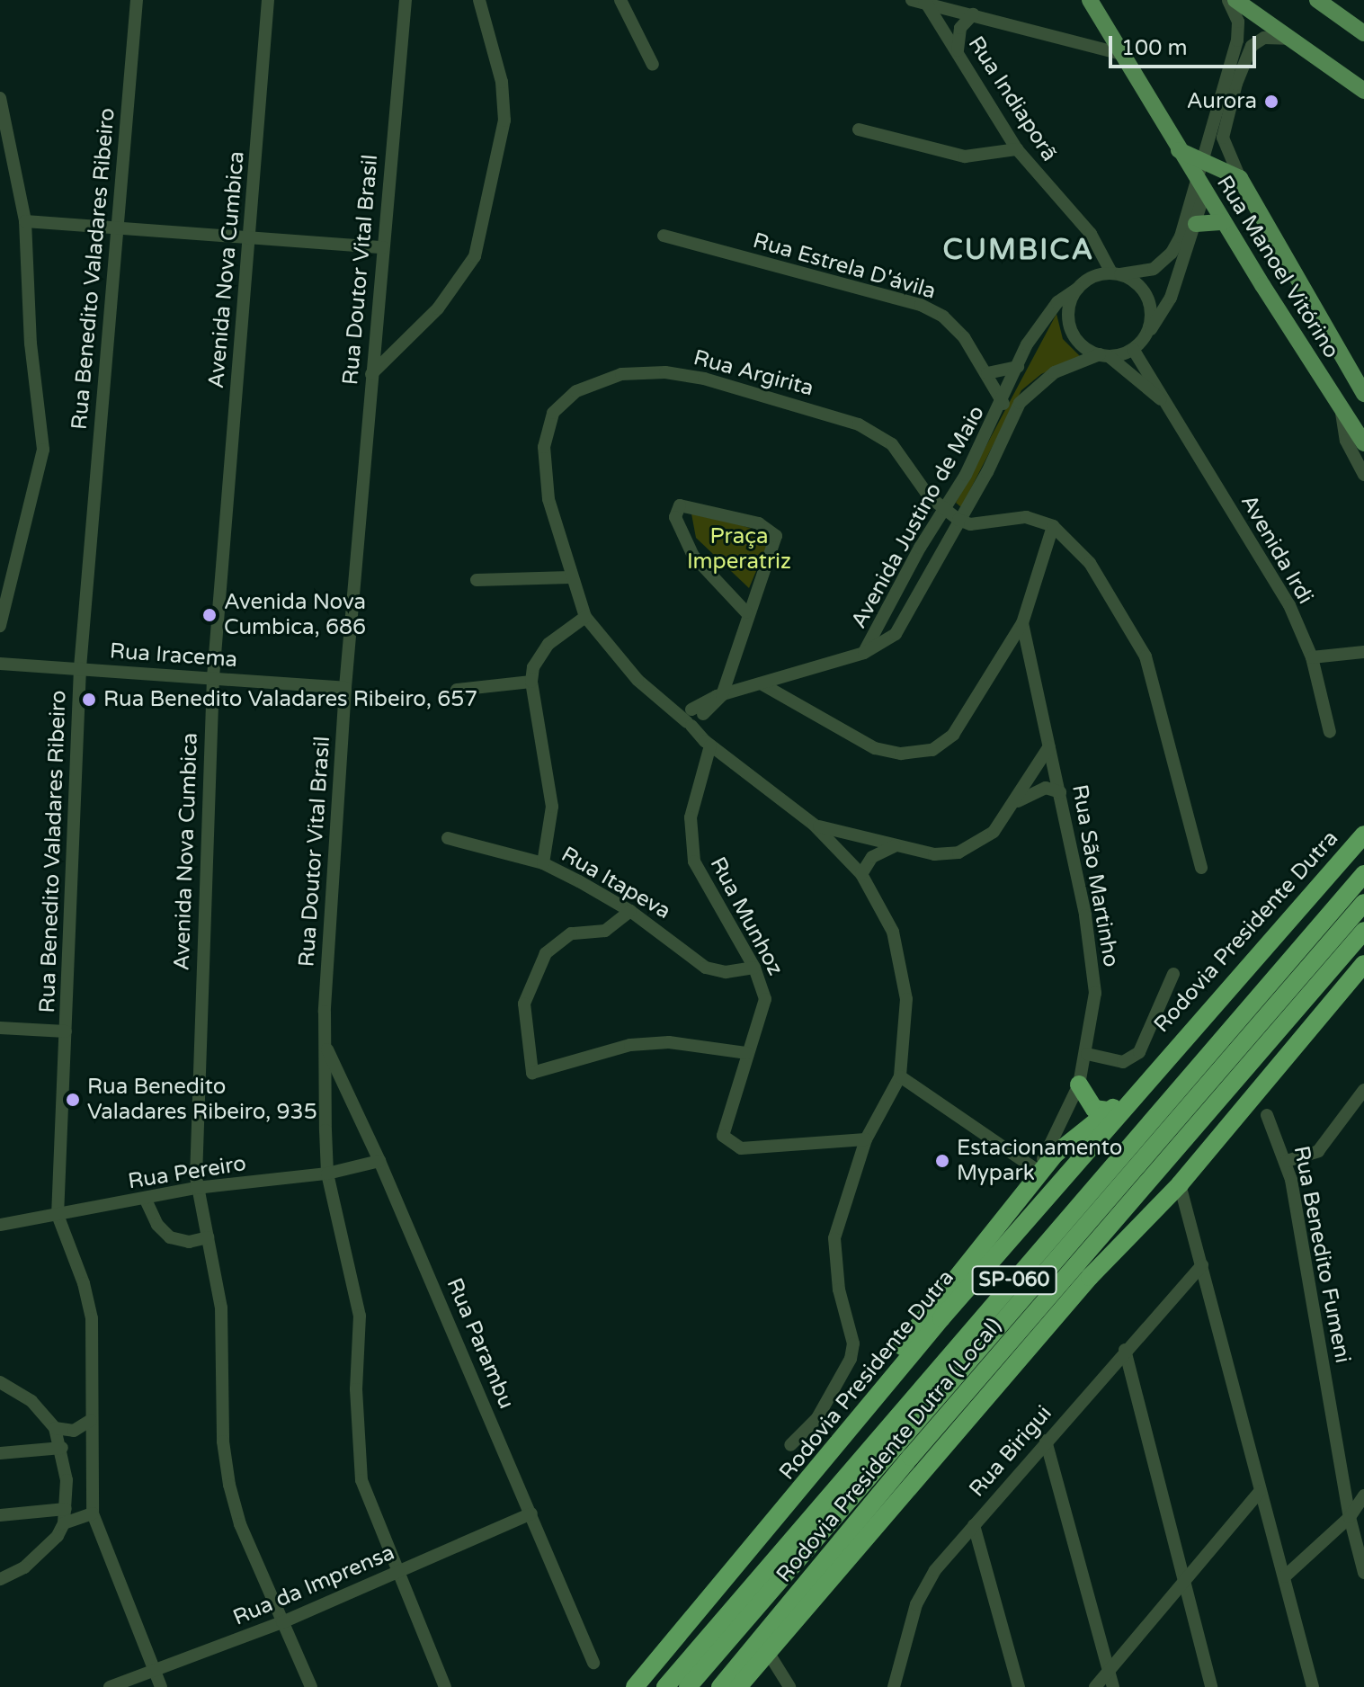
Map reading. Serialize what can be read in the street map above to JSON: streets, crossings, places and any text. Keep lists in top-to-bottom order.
{
  "streets": {
    "highway": ["Rodovia Presidente Dutra", "SP-060", "Rodovia Presidente Dutra (Local)"],
    "main road": ["Rua Manoel Vitórino"],
    "street": [
      "Rua Indiaporã",
      "Rua Estrela D'ávila",
      "Rua Benedito Valadares Ribeiro",
      "Avenida Nova Cumbica",
      "Rua Doutor Vital Brasil",
      "Rua Argirita",
      "Avenida Justino de Maio",
      "Avenida Irdi",
      "Rua Iracema",
      "Rua São Martinho",
      "Rua Itapeva",
      "Rua Munhoz",
      "Rua Pereiro",
      "Rua Benedito Fumeni",
      "Rua Parambu",
      "Rua Birigui",
      "Rua da Imprensa"
    ]
  },
  "crossings": [
    ["Rua Indiaporã", "Avenida Justino de Maio"],
    ["Rua Indiaporã", "Avenida Irdi"],
    ["Rua Estrela D'ávila", "Avenida Justino de Maio"],
    ["Rua Benedito Valadares Ribeiro", "Rua Iracema"],
    ["Rua Benedito Valadares Ribeiro", "Rua Pereiro"],
    ["Rua Benedito Valadares Ribeiro", "Rua da Imprensa"],
    ["Avenida Nova Cumbica", "Rua Iracema"],
    ["Avenida Nova Cumbica", "Rua Pereiro"],
    ["Avenida Nova Cumbica", "Rua da Imprensa"],
    ["Rua Doutor Vital Brasil", "Rua Iracema"],
    ["Rua Doutor Vital Brasil", "Rua Pereiro"],
    ["Rua Doutor Vital Brasil", "Rua Parambu"],
    ["Rua Doutor Vital Brasil", "Rua da Imprensa"],
    ["Rua Argirita", "Avenida Justino de Maio"],
    ["Avenida Justino de Maio", "Avenida Irdi"],
    ["Rua Itapeva", "Rua Munhoz"],
    ["Rua Pereiro", "Rua Parambu"],
    ["SP-060", "Rodovia Presidente Dutra (Local)"],
    ["Rua Parambu", "Rua da Imprensa"]
  ],
  "districts": ["CUMBICA"],
  "parks": ["Praça Imperatriz"],
  "places": [
    "Aurora",
    "Avenida Nova Cumbica, 686",
    "Rua Benedito Valadares Ribeiro, 657",
    "Rua Benedito Valadares Ribeiro, 935",
    "Estacionamento Mypark"
  ],
  "scale_bar": "100 m"
}
